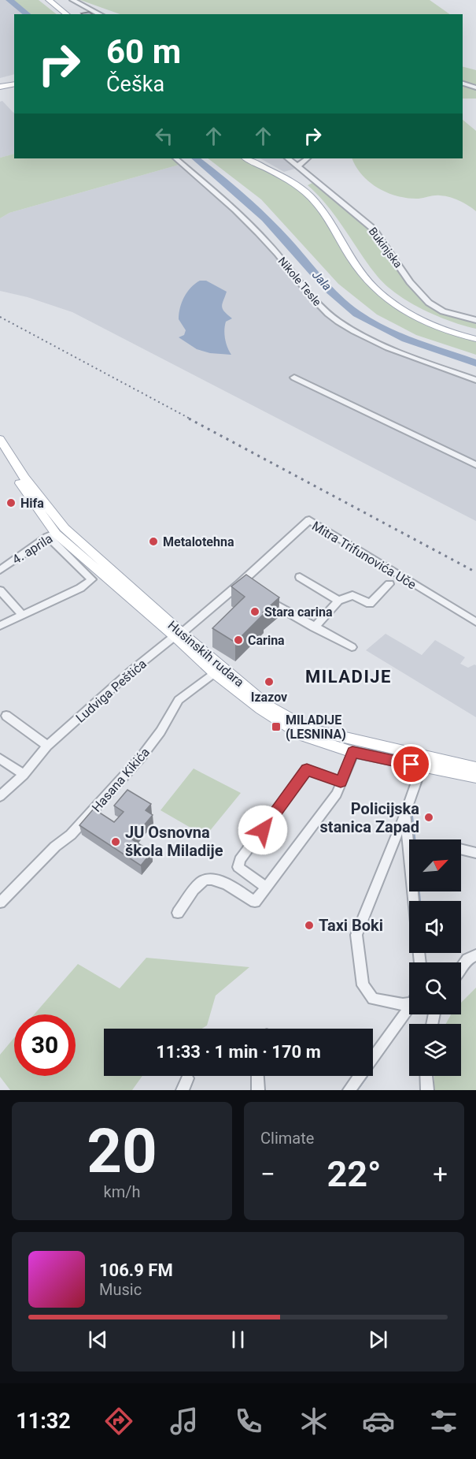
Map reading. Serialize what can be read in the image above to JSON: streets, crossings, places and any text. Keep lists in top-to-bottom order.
{
  "streets": {
    "main road": ["Husinskih rudara"],
    "street": [
      "Bukinjska",
      "Nikole Tesle",
      "4. aprila",
      "Mitra Trifunovića Uče",
      "Ludviga Peštića",
      "Hasana Kikića"
    ]
  },
  "crossings": [
    ["4. aprila", "Husinskih rudara"],
    ["Mitra Trifunovića Uče", "Husinskih rudara"],
    ["Mitra Trifunovića Uče", "Ludviga Peštića"],
    ["Husinskih rudara", "Ludviga Peštića"],
    ["Husinskih rudara", "Hasana Kikića"]
  ],
  "districts": ["MILADIJE"],
  "water": ["Jala"],
  "places": {
    "other": [
      "Hifa",
      "Metalotehna",
      "Stara carina",
      "Carina",
      "Izazov",
      "Policijska stanica Zapad",
      "JU Osnovna škola Miladije",
      "Taxi Boki"
    ],
    "transit": ["MILADIJE (LESNINA)"]
  },
  "north": "top right",
  "page": {
    "turn": ["60 m", "Češka"],
    "limit": "30",
    "trip": "11:33 · 1 min · 170 m",
    "tile": [
      ["20", "km/h"],
      "Climate"
    ],
    "heat": ["−", "22°", "+"],
    "song": ["106.9 FM", "Music"],
    "tabs": "11:32"
  }
}
